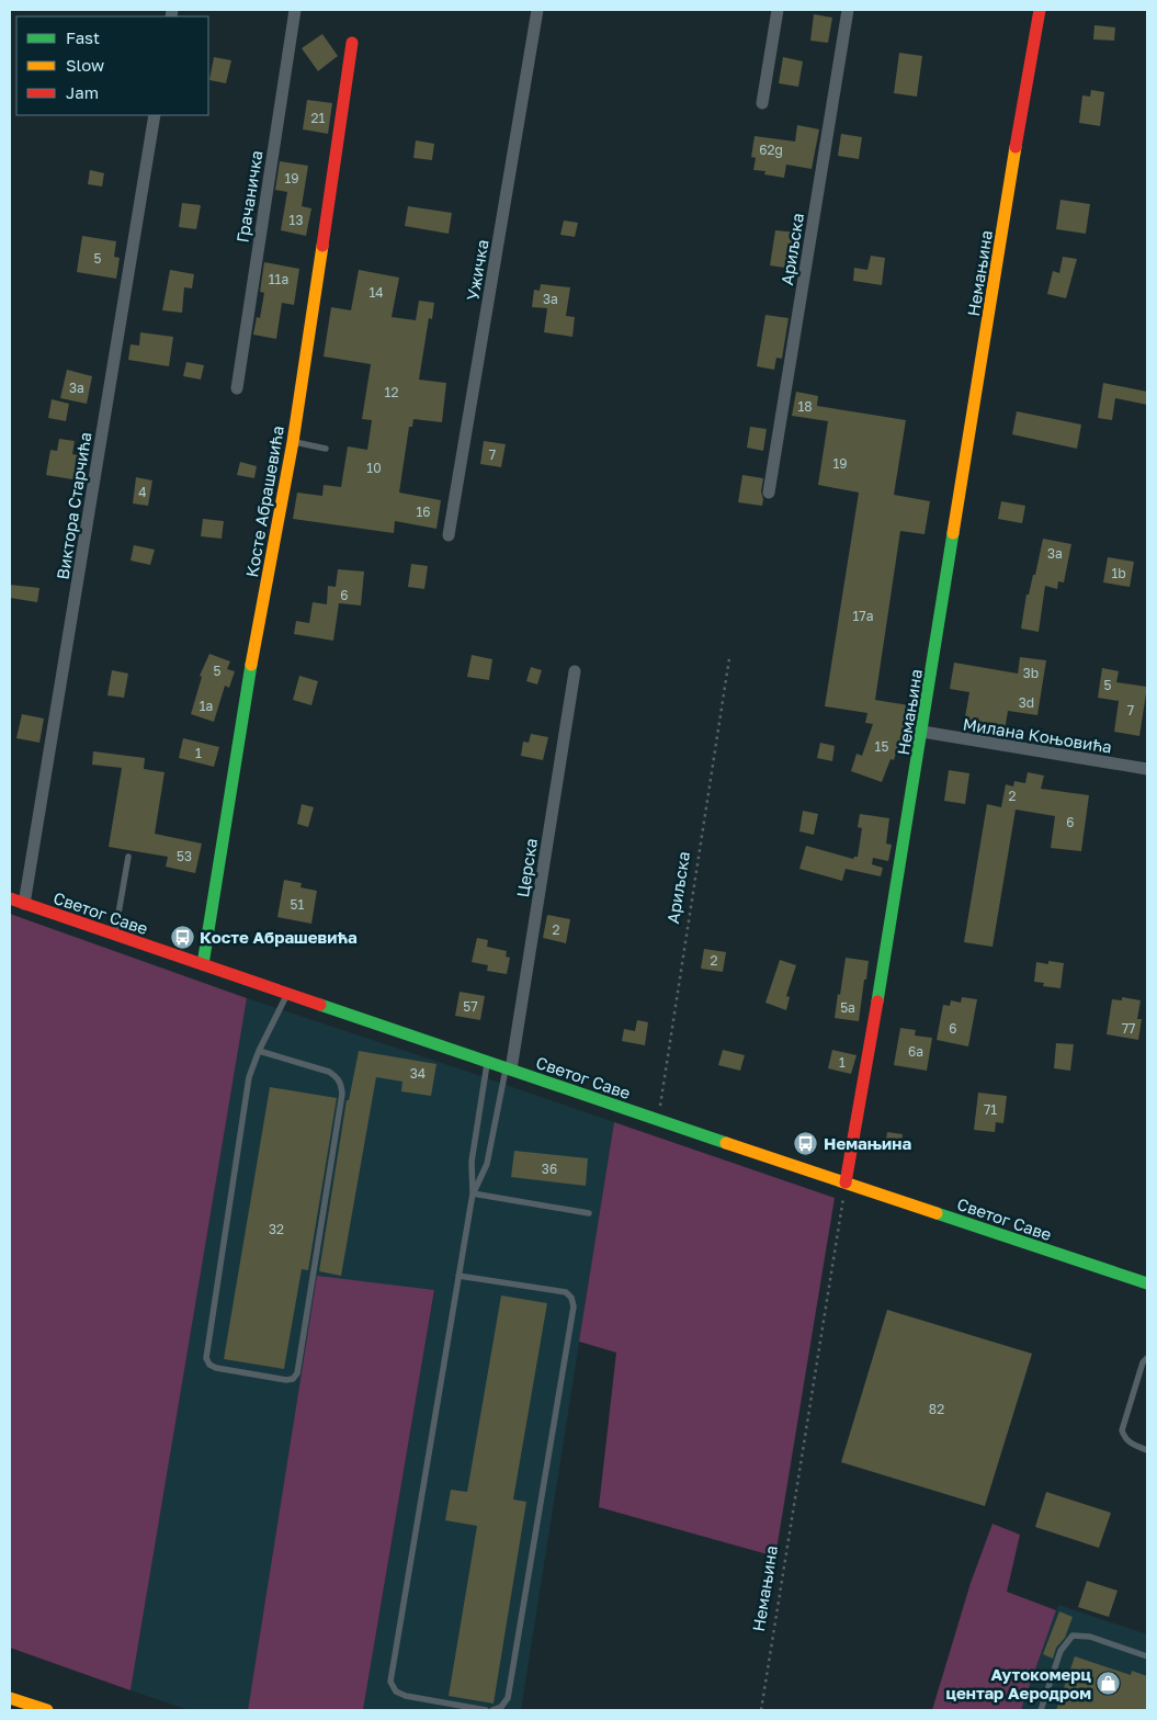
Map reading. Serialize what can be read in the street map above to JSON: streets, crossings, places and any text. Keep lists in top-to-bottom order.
{
  "streets": {
    "main road": ["Немањина", "Косте Абрашевића", "Светог Саве"],
    "street": [
      "Грачаничка",
      "Ариљска",
      "Ужичка",
      "Виктора Старчића",
      "Милана Коњовића",
      "Церска"
    ]
  },
  "crossings": [
    ["Ариљска", "Светог Саве"],
    ["Немањина", "Милана Коњовића"],
    ["Немањина", "Светог Саве"],
    ["Косте Абрашевића", "Светог Саве"],
    ["Виктора Старчића", "Светог Саве"],
    ["Церска", "Светог Саве"]
  ],
  "places": {
    "bus stop": ["Косте Абрашевића", "Немањина"],
    "shop": ["Аутокомерц центар Аеродром"]
  },
  "house_numbers": [
    "21",
    "62g",
    "19",
    "13",
    "5",
    "11a",
    "14",
    "3a",
    "3a",
    "12",
    "18",
    "7",
    "19",
    "10",
    "4",
    "16",
    "3a",
    "1b",
    "6",
    "17a",
    "5",
    "3b",
    "5",
    "3d",
    "1a",
    "7",
    "15",
    "1",
    "2",
    "6",
    "53",
    "51",
    "2",
    "2",
    "57",
    "5a",
    "6",
    "77",
    "6a",
    "1",
    "34",
    "71",
    "36",
    "32",
    "82"
  ],
  "legend": ["Fast", "Slow", "Jam"]
}
